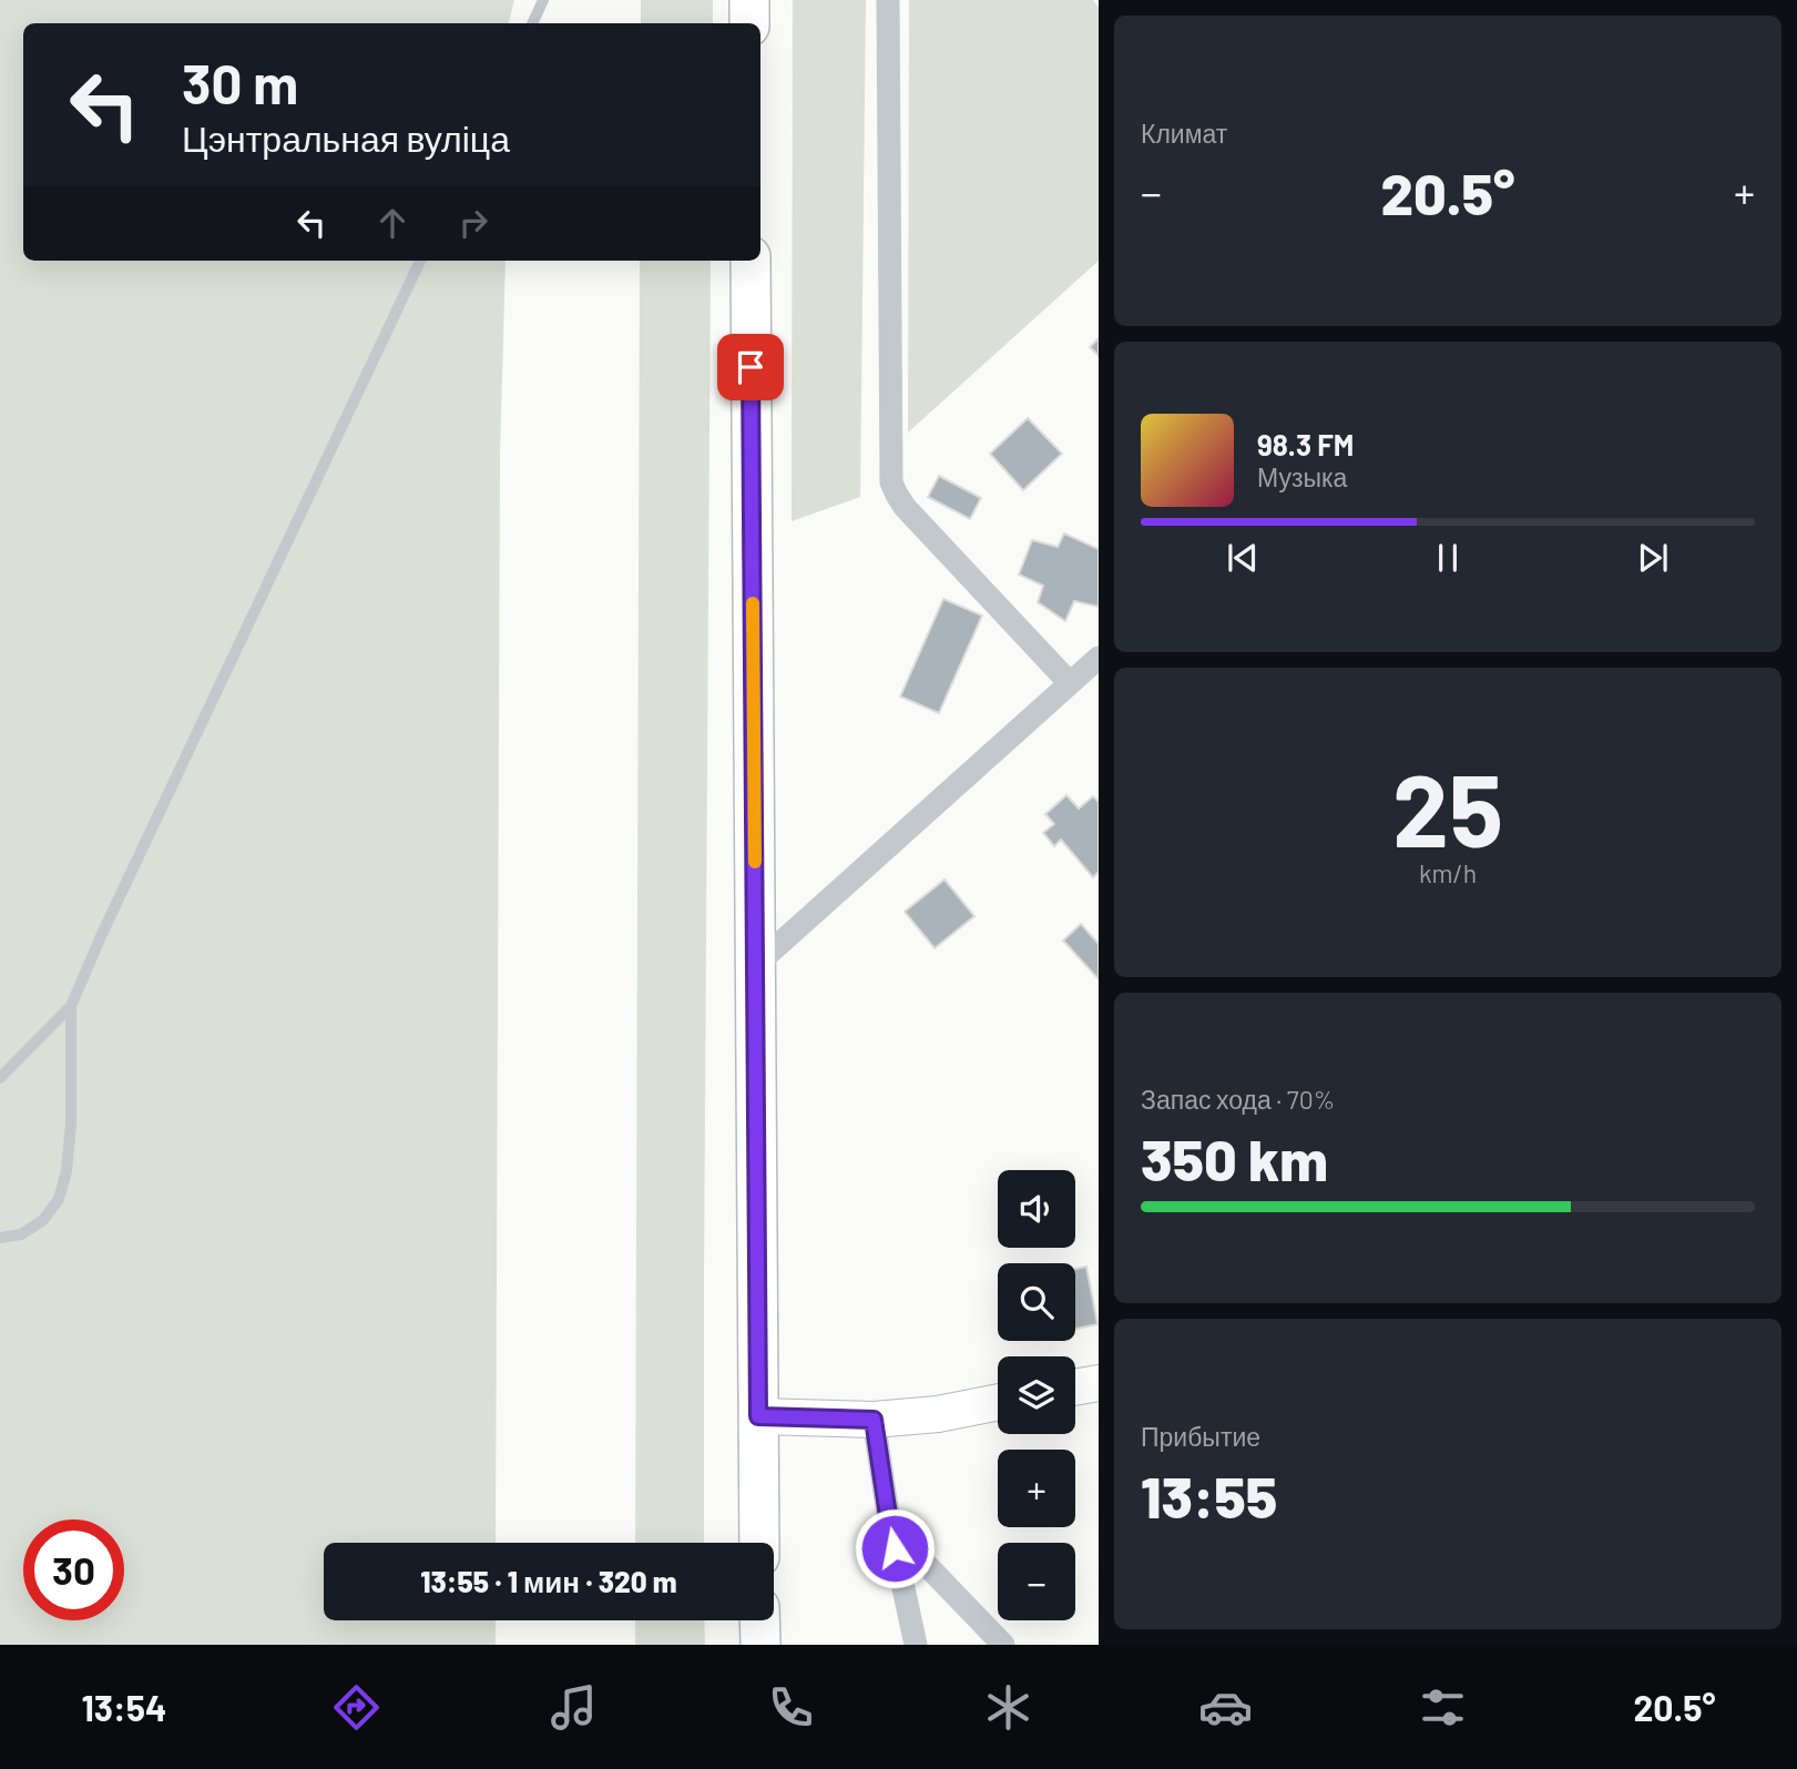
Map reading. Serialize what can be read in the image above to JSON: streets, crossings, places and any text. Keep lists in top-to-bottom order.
{
  "page": {
    "tile": [
      "Климат",
      ["25", "km/h"],
      ["Запас хода · 70%", "350 km"],
      ["Прибытие", "13:55"]
    ],
    "turn": ["30 m", "Цэнтральная вуліца"],
    "heat": ["−", "20.5°", "+"],
    "song": ["98.3 FM", "Музыка"],
    "map_buttons": ["+", "−"],
    "limit": "30",
    "trip": "13:55 · 1 мин · 320 m",
    "tabs": ["13:54", "20.5°"]
  }
}
